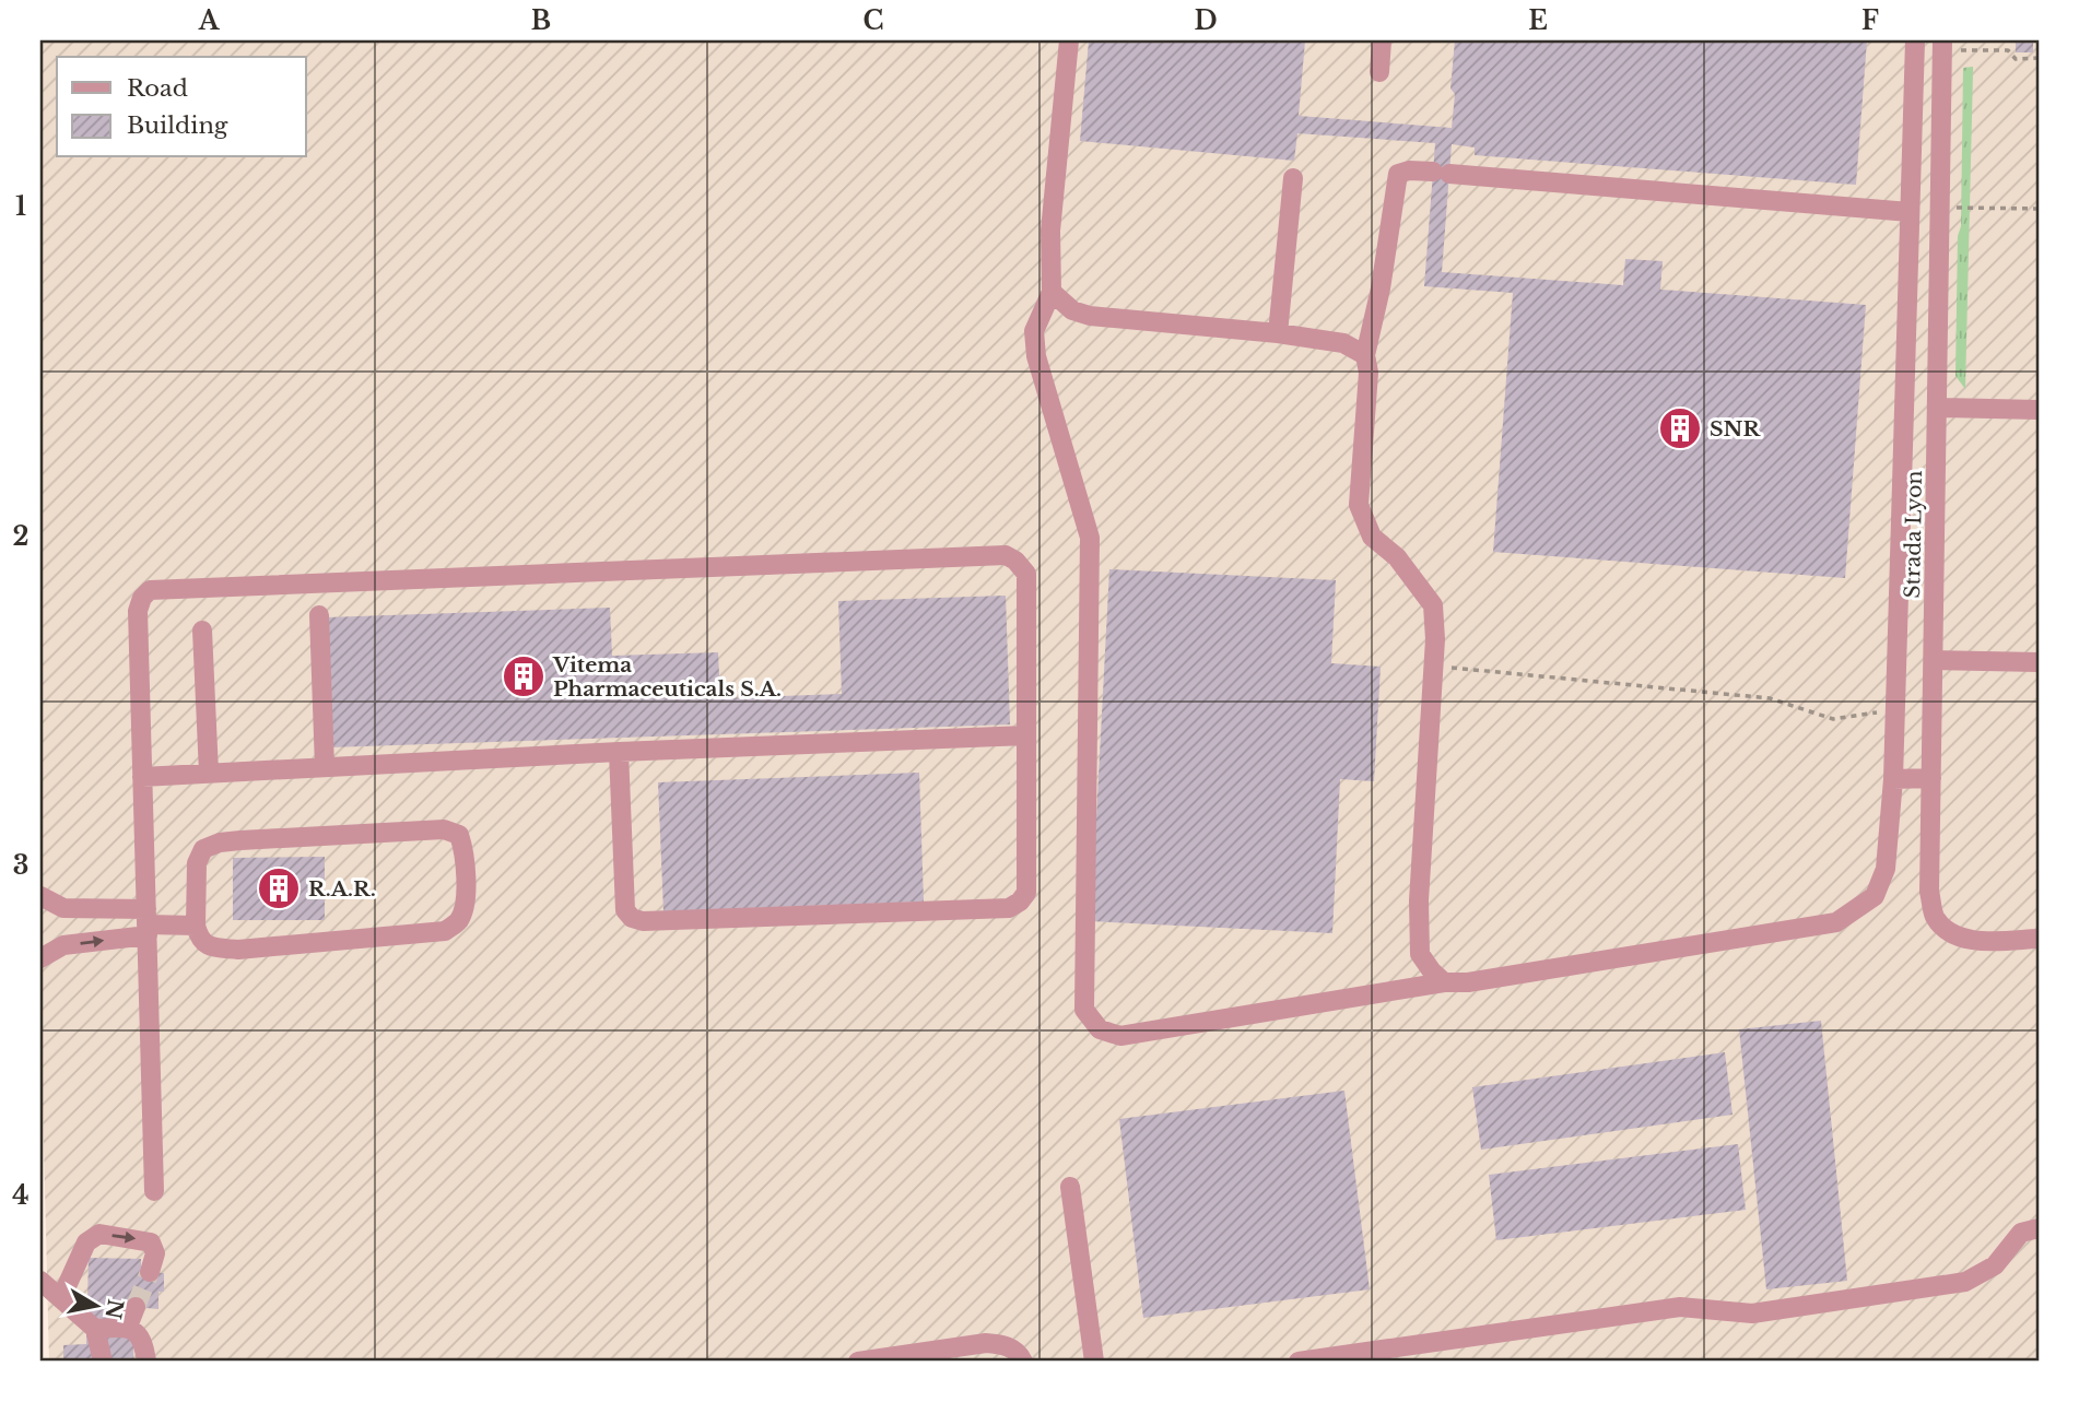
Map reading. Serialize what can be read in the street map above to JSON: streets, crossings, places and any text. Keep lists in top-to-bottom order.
{
  "streets": {
    "street": ["Strada Lyon"]
  },
  "places": {
    "building": ["SNR", "Vitema Pharmaceuticals S.A.", "R.A.R."]
  },
  "legend": ["Road", "Building"],
  "north": "right",
  "grid": {
    "columns": [
      "A",
      "B",
      "C",
      "D",
      "E",
      "F"
    ],
    "rows": [
      "1",
      "2",
      "3",
      "4"
    ]
  }
}
